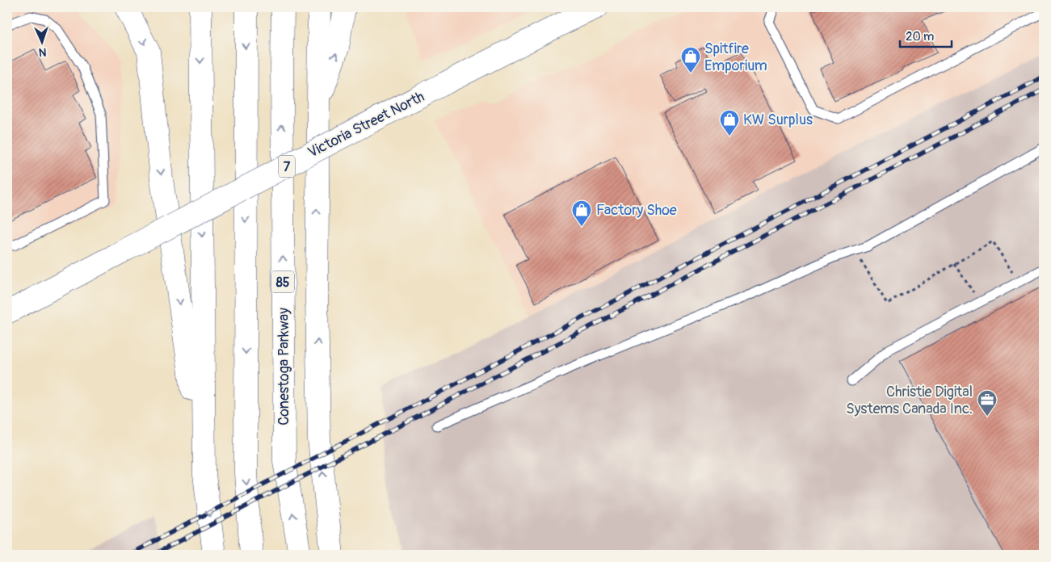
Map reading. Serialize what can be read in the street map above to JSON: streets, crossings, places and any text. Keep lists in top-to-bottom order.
{
  "streets": {
    "main road": [
      "Victoria Street North",
      "7",
      "85",
      "Conestoga Parkway"
    ]
  },
  "places": {
    "shop": ["Spitfire Emporium", "KW Surplus", "Factory Shoe"],
    "office": ["Christie Digital Systems Canada Inc."]
  },
  "scale_bar": "20 m",
  "north": "bottom"
}
